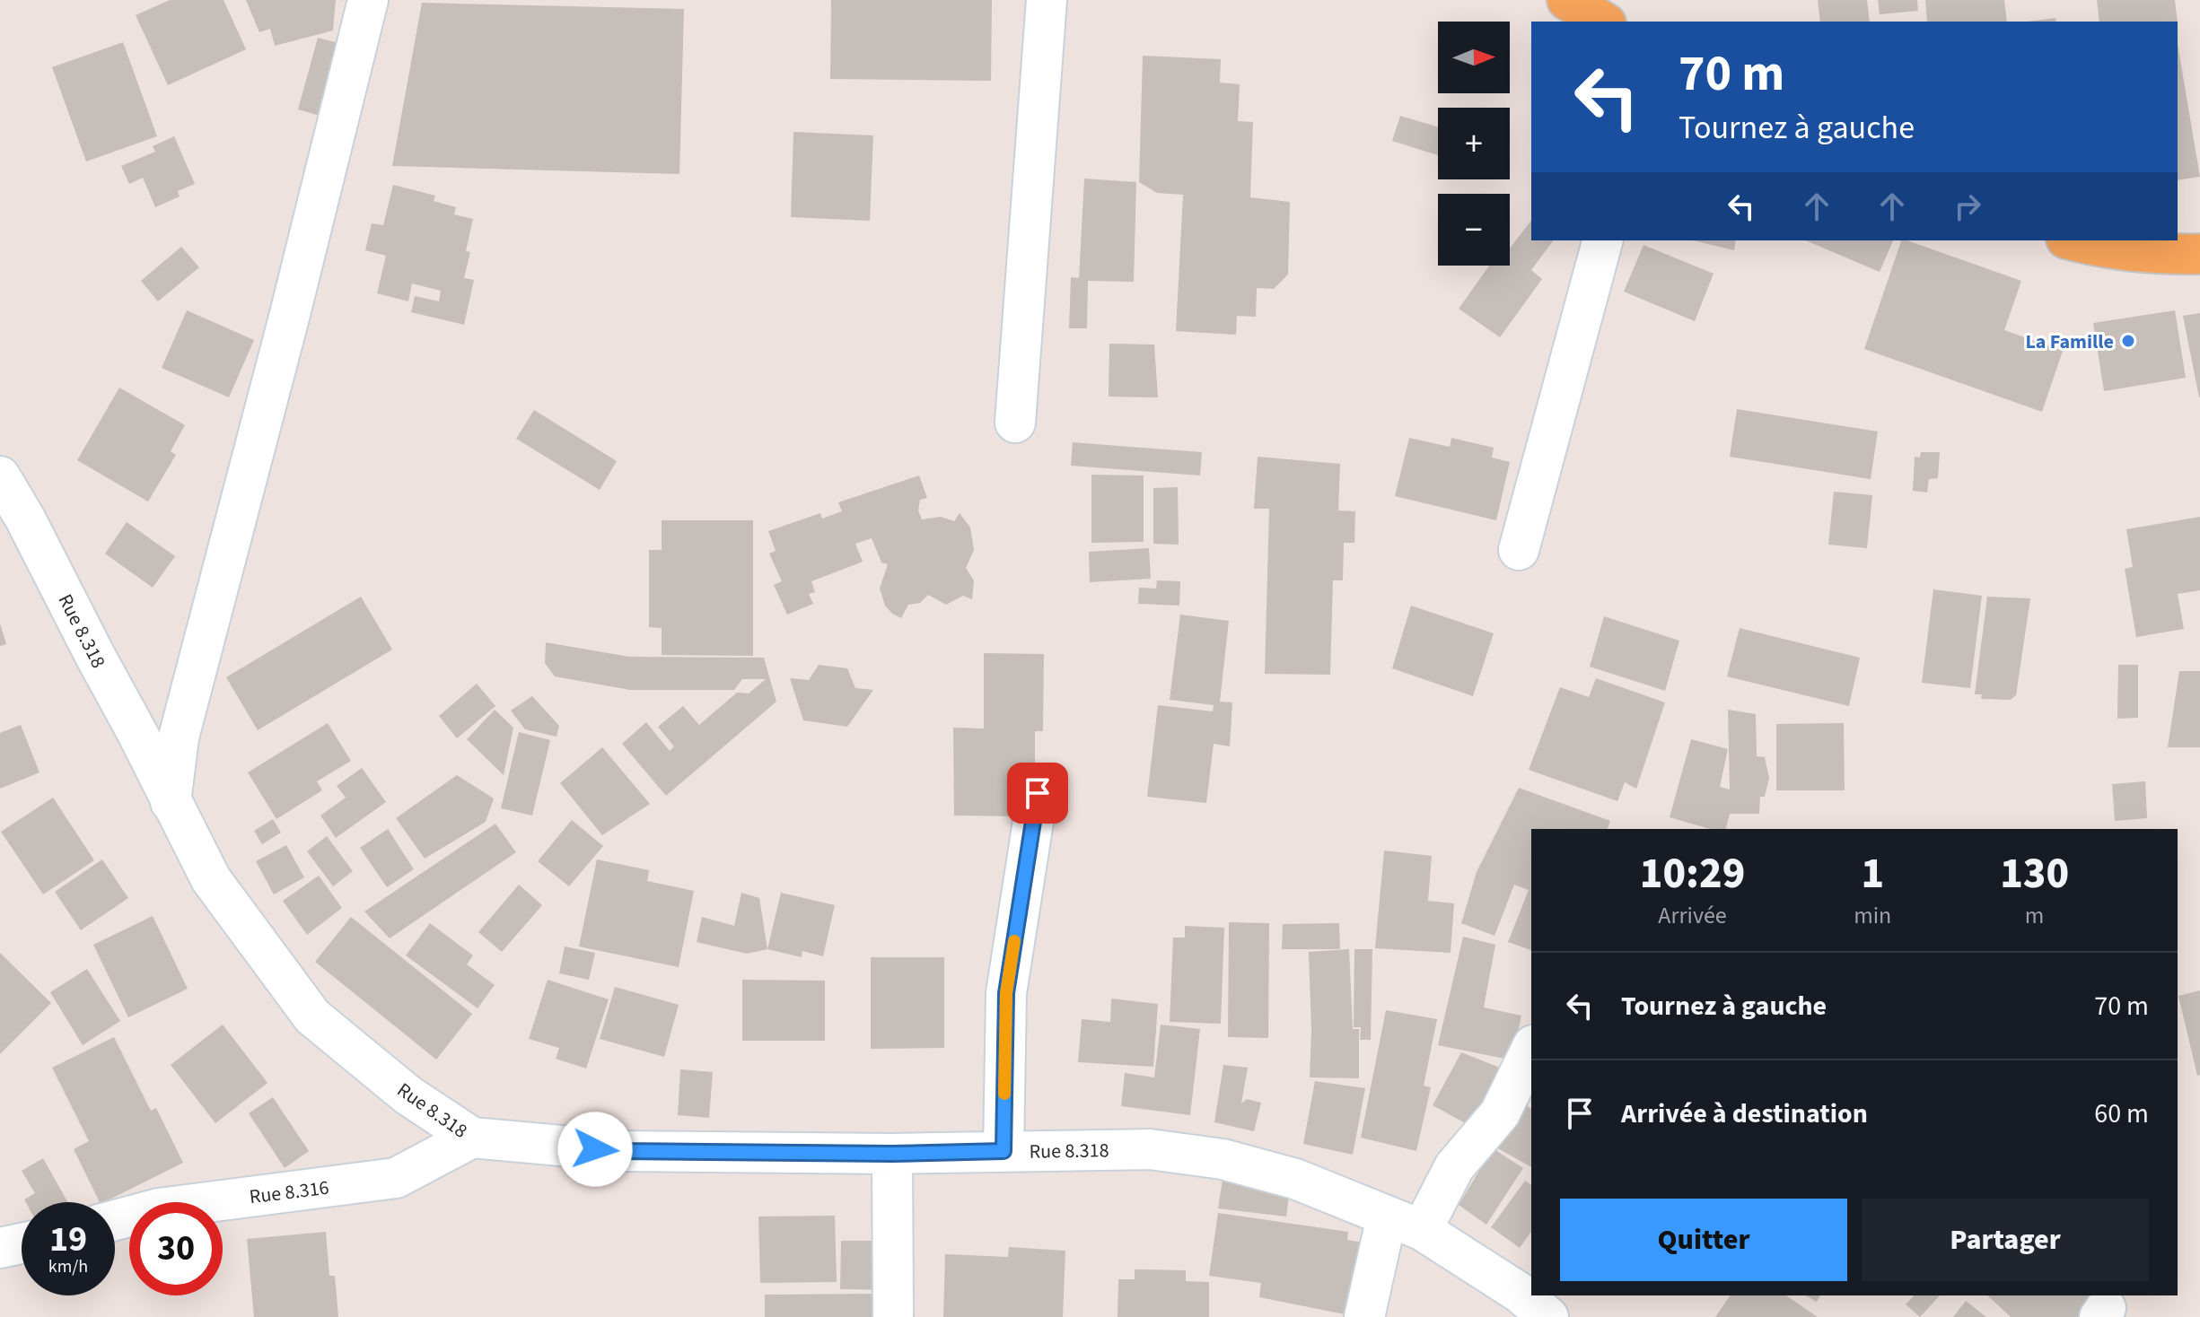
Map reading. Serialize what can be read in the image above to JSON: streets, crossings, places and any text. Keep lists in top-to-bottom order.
{
  "streets": {
    "street": ["Rue 8.318", "Rue 8.316"]
  },
  "crossings": [
    ["Rue 8.318", "Rue 8.316"]
  ],
  "places": ["La Famille"],
  "north": "right",
  "page": {
    "map_buttons": ["+", "−"],
    "turn": ["70 m", "Tournez à gauche"],
    "eta": [
      "10:29",
      "Arrivée",
      "1",
      "min",
      "130",
      "m"
    ],
    "list": [
      {
        "name": "Tournez à gauche",
        "value": "70 m"
      },
      {
        "name": "Arrivée à destination",
        "value": "60 m"
      }
    ],
    "buttons": ["Quitter", "Partager"],
    "speed": "19 km/h",
    "limit": "30"
  }
}
